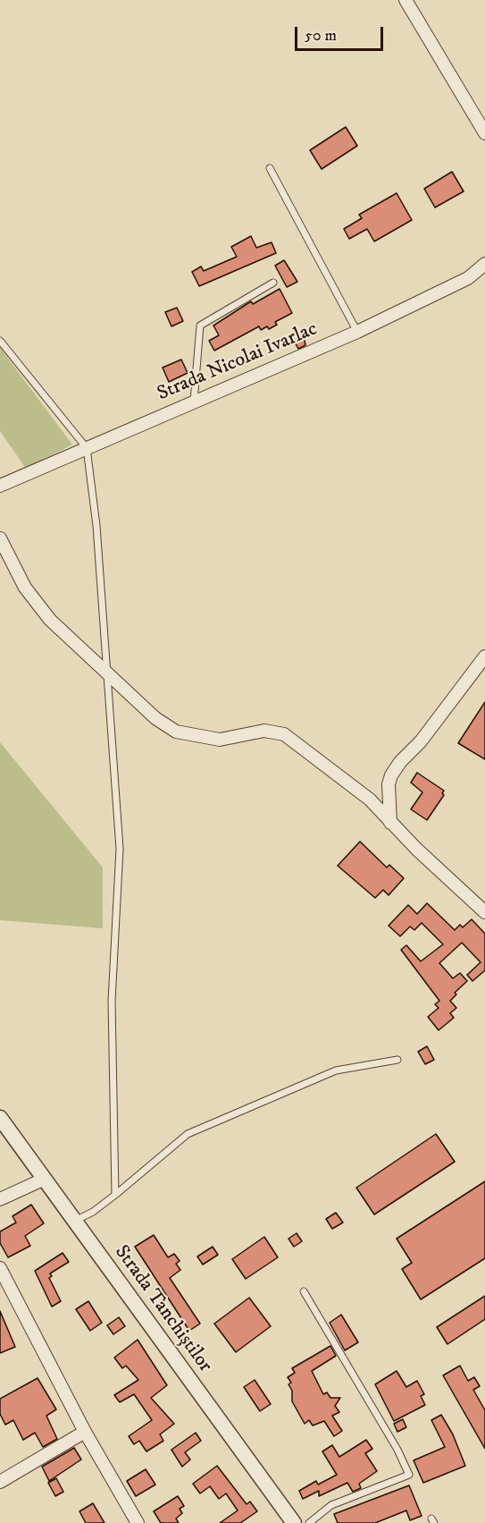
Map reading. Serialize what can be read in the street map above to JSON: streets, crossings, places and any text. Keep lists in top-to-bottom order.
{
  "streets": {
    "street": ["Strada Nicolai Ivarlac", "Strada Tanchiștilor"]
  },
  "scale_bar": "50 m"
}
